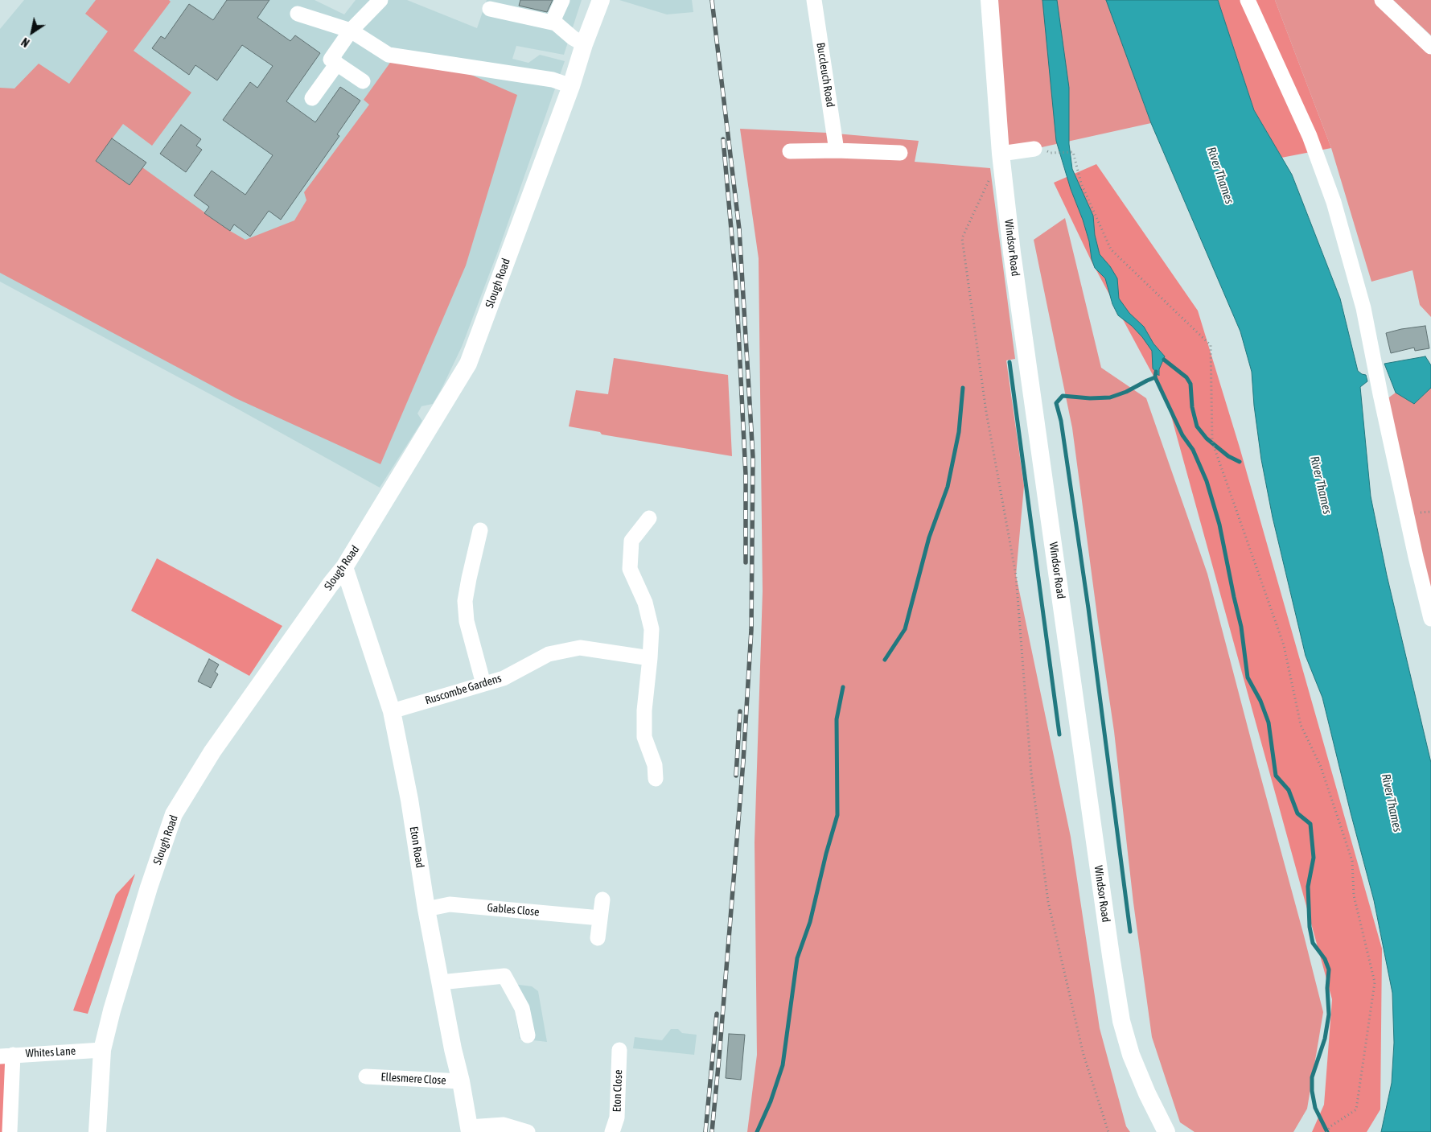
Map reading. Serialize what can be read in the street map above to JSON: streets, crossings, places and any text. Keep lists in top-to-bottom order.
{
  "streets": {
    "main road": ["Windsor Road", "Slough Road", "Eton Road"],
    "street": [
      "Buccleuch Road",
      "Ruscombe Gardens",
      "Gables Close",
      "Whites Lane",
      "Ellesmere Close",
      "Eton Close"
    ]
  },
  "crossings": [
    ["Slough Road", "Eton Road"],
    ["Slough Road", "Whites Lane"],
    ["Ruscombe Gardens", "Eton Road"],
    ["Eton Road", "Gables Close"],
    ["Eton Road", "Ellesmere Close"]
  ],
  "water": ["River Thames"],
  "north": "bottom left"
}
